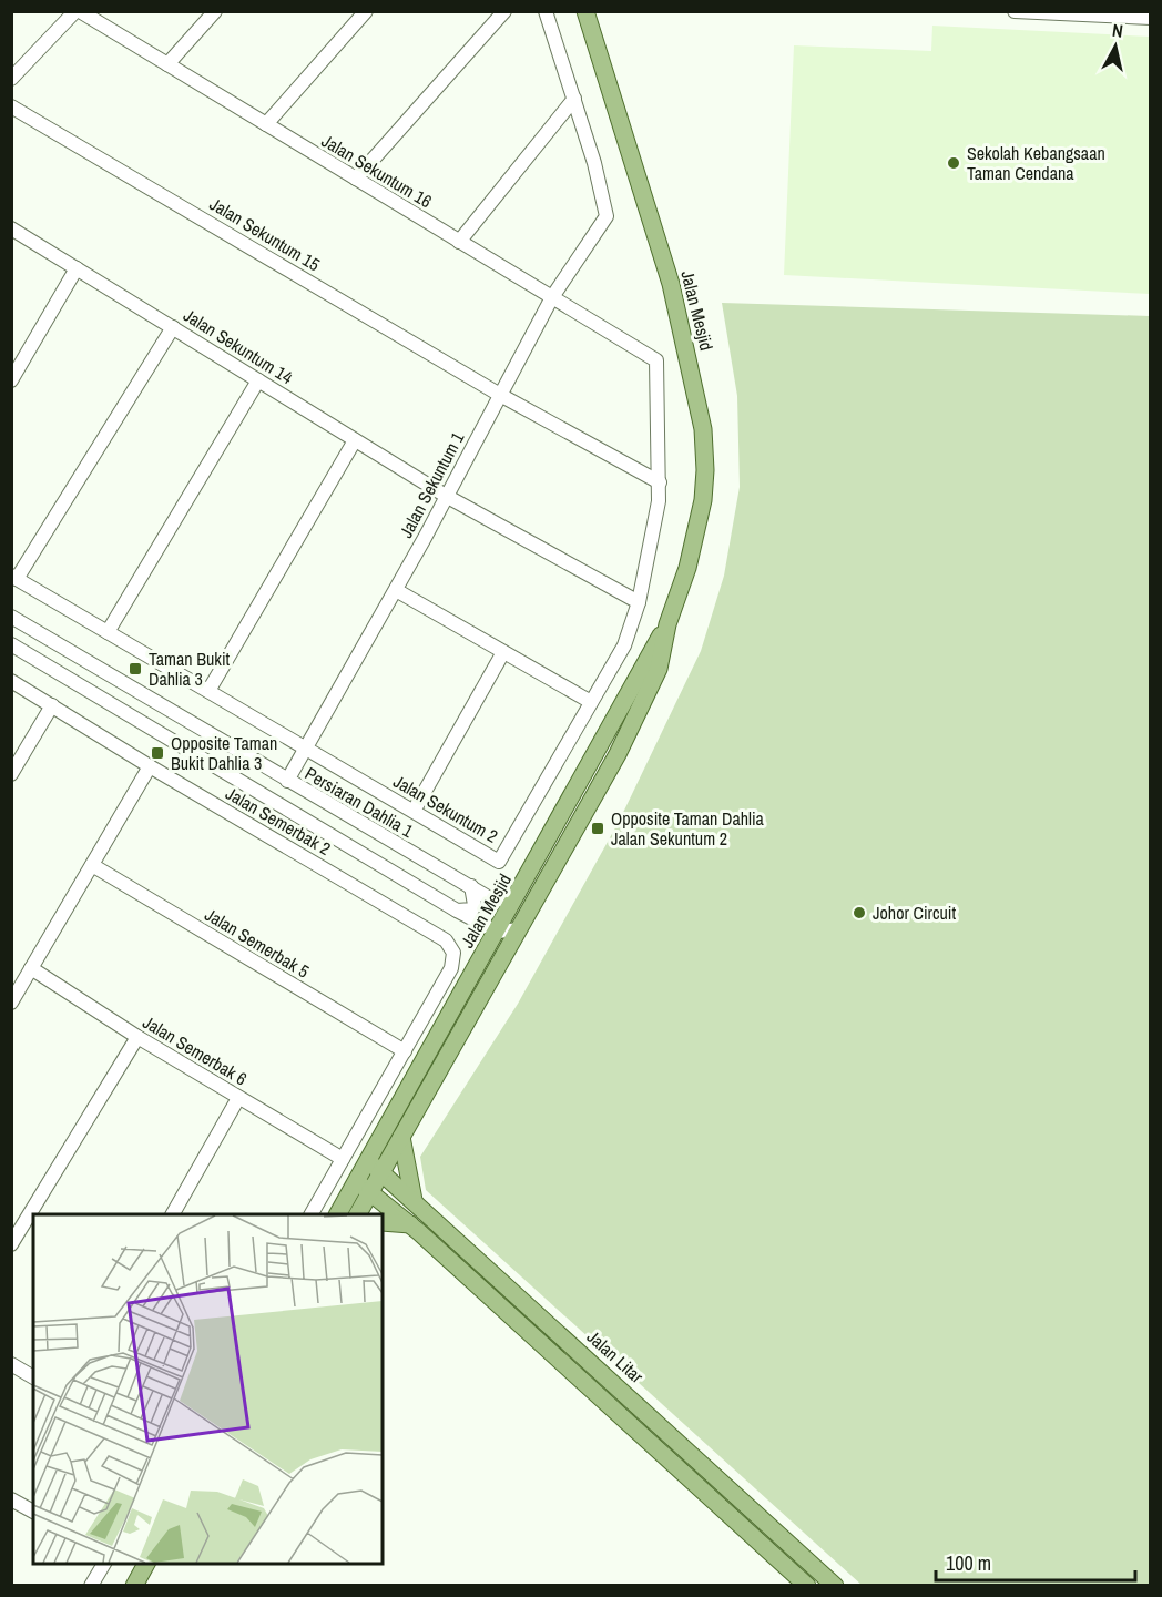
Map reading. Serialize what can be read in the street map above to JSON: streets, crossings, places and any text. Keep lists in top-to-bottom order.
{
  "streets": {
    "main road": ["Jalan Mesjid", "Jalan Litar"],
    "street": [
      "Jalan Sekuntum 16",
      "Jalan Sekuntum 15",
      "Jalan Sekuntum 14",
      "Jalan Sekuntum 1",
      "Persiaran Dahlia 1",
      "Jalan Sekuntum 2",
      "Jalan Semerbak 2",
      "Jalan Semerbak 5",
      "Jalan Semerbak 6"
    ]
  },
  "crossings": [
    ["Jalan Sekuntum 16", "Jalan Sekuntum 1"],
    ["Jalan Sekuntum 16", "Jalan Sekuntum 2"],
    ["Jalan Sekuntum 15", "Jalan Sekuntum 1"],
    ["Jalan Sekuntum 15", "Jalan Sekuntum 2"],
    ["Jalan Mesjid", "Persiaran Dahlia 1"],
    ["Jalan Mesjid", "Jalan Litar"],
    ["Jalan Sekuntum 14", "Jalan Sekuntum 1"],
    ["Jalan Sekuntum 14", "Jalan Sekuntum 2"],
    ["Jalan Sekuntum 1", "Persiaran Dahlia 1"],
    ["Jalan Sekuntum 1", "Jalan Sekuntum 2"],
    ["Jalan Semerbak 2", "Jalan Semerbak 5"]
  ],
  "places": {
    "other": ["Sekolah Kebangsaan Taman Cendana", "Johor Circuit"],
    "transit": ["Taman Bukit Dahlia 3", "Opposite Taman Bukit Dahlia 3", "Opposite Taman Dahlia Jalan Sekuntum 2"]
  },
  "scale_bar": "100 m",
  "north": "top"
}
